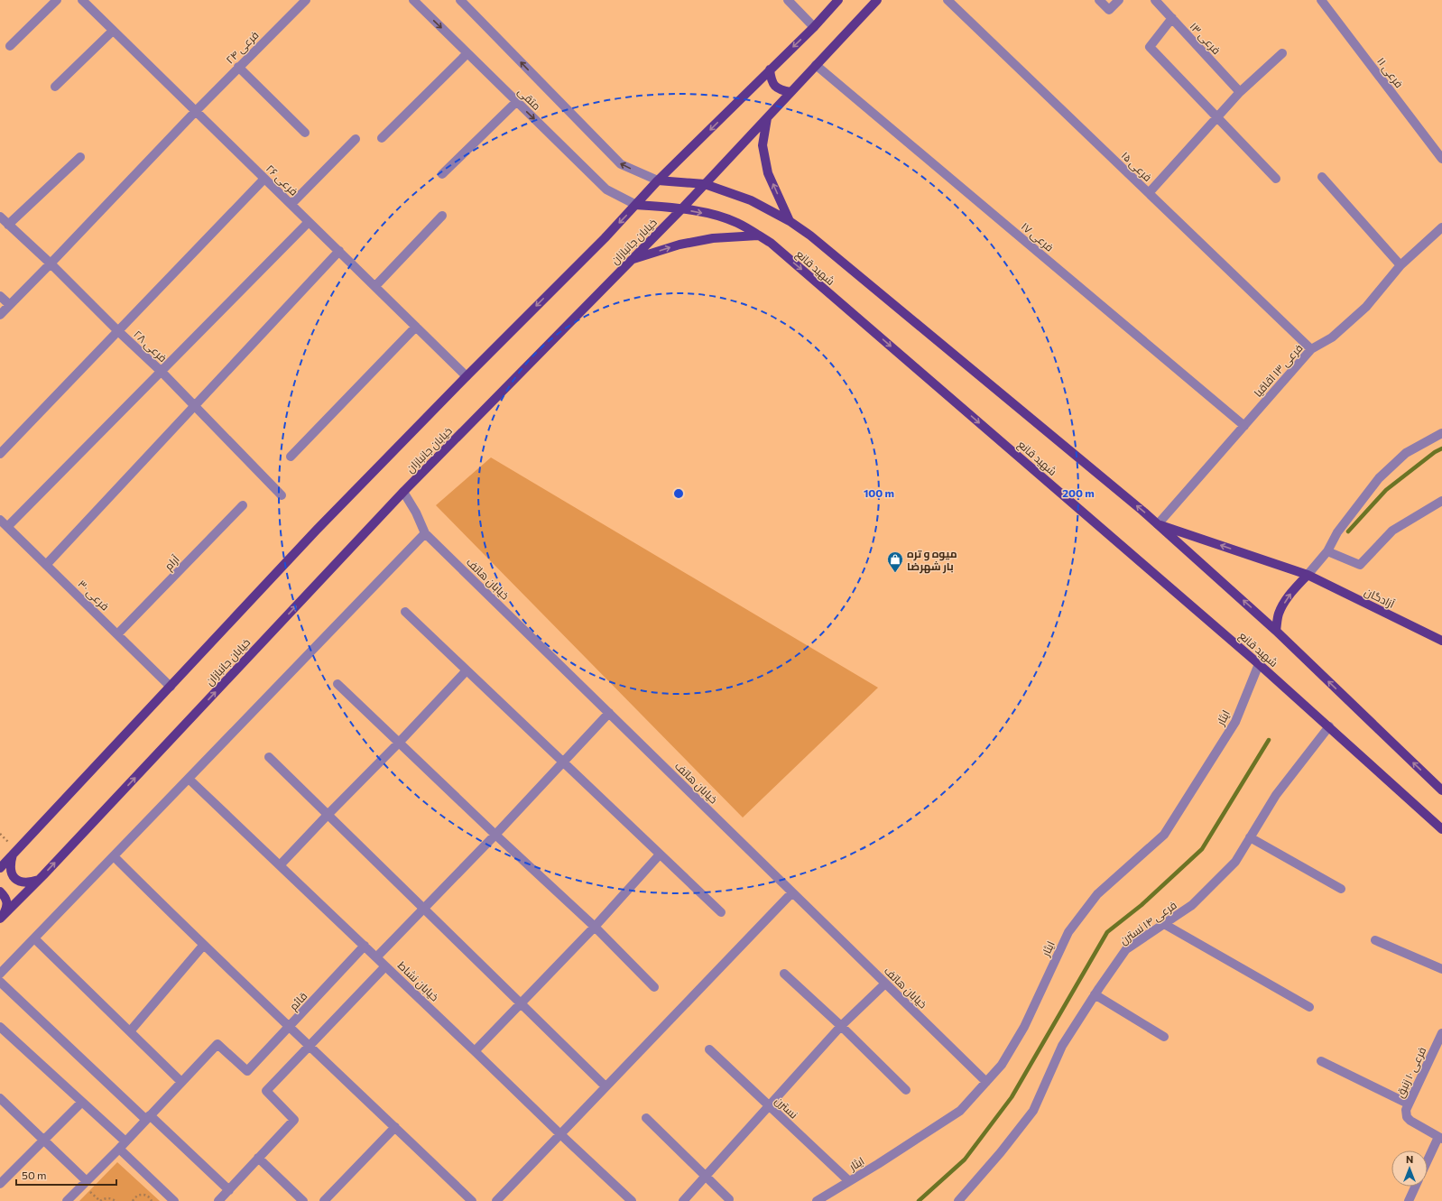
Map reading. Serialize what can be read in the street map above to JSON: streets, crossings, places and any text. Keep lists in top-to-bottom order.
{
  "streets": {
    "main road": ["خیابان جانبازان", "شهید قانع", "آزادگان"],
    "street": [
      "فرعی ۱۳",
      "فرعی ۲۴",
      "فرعی ۱۱",
      "متقی",
      "فرعی ۱۵",
      "فرعی ۲۶",
      "فرعی ۱۷",
      "فرعی ۲۸",
      "فرعی ۱۳ اقاقیا",
      "آرام",
      "خیابان هاتف",
      "فرعی ۳۰",
      "ایثار",
      "فرعی ۱۴ نسترن",
      "خیابان نشاط",
      "قائم",
      "فرعی ۱۰ زنبق",
      "نسترن"
    ]
  },
  "crossings": [
    ["فرعی ۲۴", "فرعی ۲۶"],
    ["فرعی ۲۴", "فرعی ۲۸"],
    ["متقی", "خیابان جانبازان"],
    ["متقی", "شهید قانع"],
    ["فرعی ۱۵", "فرعی ۱۳ اقاقیا"],
    ["فرعی ۲۶", "خیابان جانبازان"],
    ["فرعی ۱۷", "خیابان جانبازان"],
    ["فرعی ۱۷", "فرعی ۱۳ اقاقیا"],
    ["خیابان جانبازان", "شهید قانع"],
    ["خیابان جانبازان", "خیابان هاتف"],
    ["خیابان جانبازان", "فرعی ۳۰"],
    ["شهید قانع", "فرعی ۱۳ اقاقیا"],
    ["شهید قانع", "آزادگان"],
    ["شهید قانع", "ایثار"],
    ["شهید قانع", "فرعی ۱۴ نسترن"],
    ["فرعی ۱۳ اقاقیا", "آزادگان"],
    ["آرام", "فرعی ۳۰"],
    ["خیابان هاتف", "ایثار"],
    ["ایثار", "نسترن"],
    ["خیابان نشاط", "قائم"]
  ],
  "one_way": ["آزادگان"],
  "places": {
    "shop": ["میوه و تره بار شهرضا"]
  },
  "scale_bar": "50 m",
  "north": "top",
  "rings": ["100 m", "200 m"]
}
